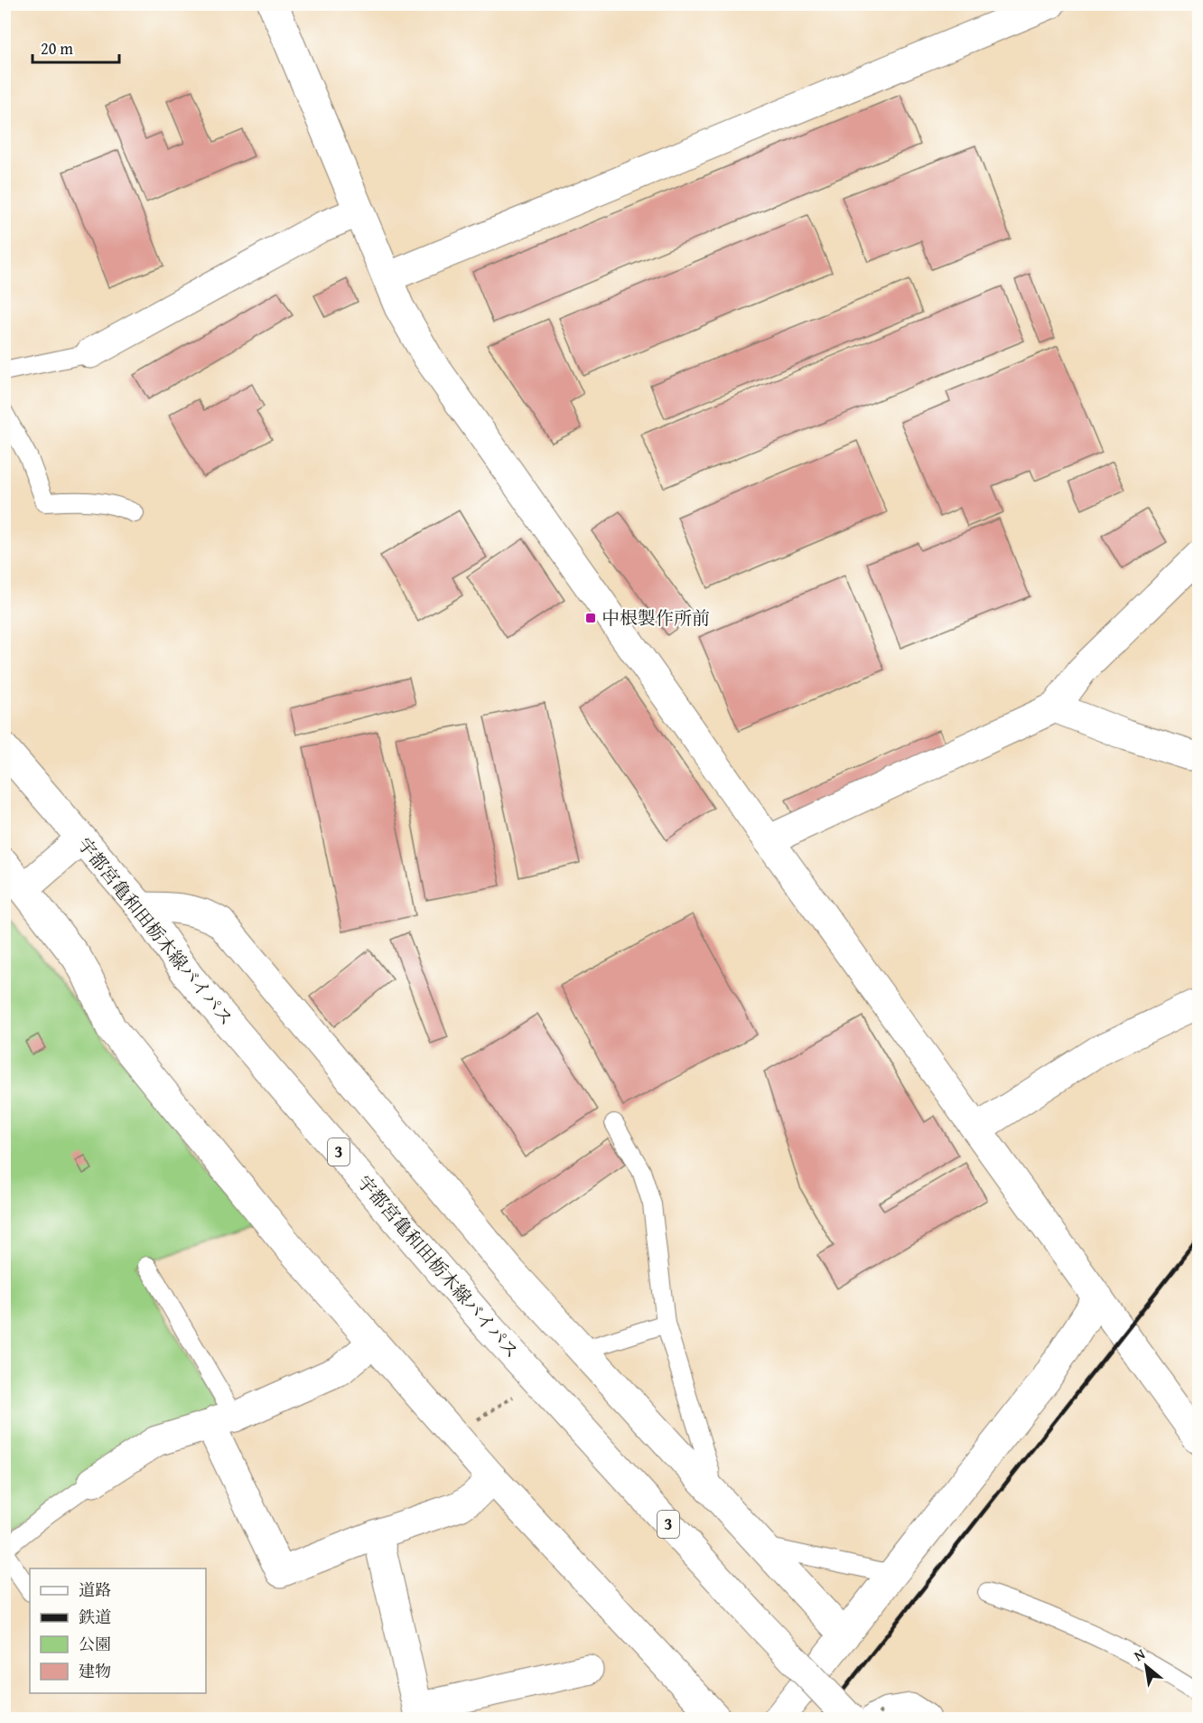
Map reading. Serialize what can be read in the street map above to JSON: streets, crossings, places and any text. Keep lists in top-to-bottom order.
{
  "streets": {
    "street": ["宇都宮亀和田栃木線バイパス", "3"]
  },
  "places": {
    "transit": ["中根製作所前"]
  },
  "legend": [
    "道路",
    "鉄道",
    "公園",
    "建物"
  ],
  "scale_bar": "20 m",
  "north": "top left"
}
